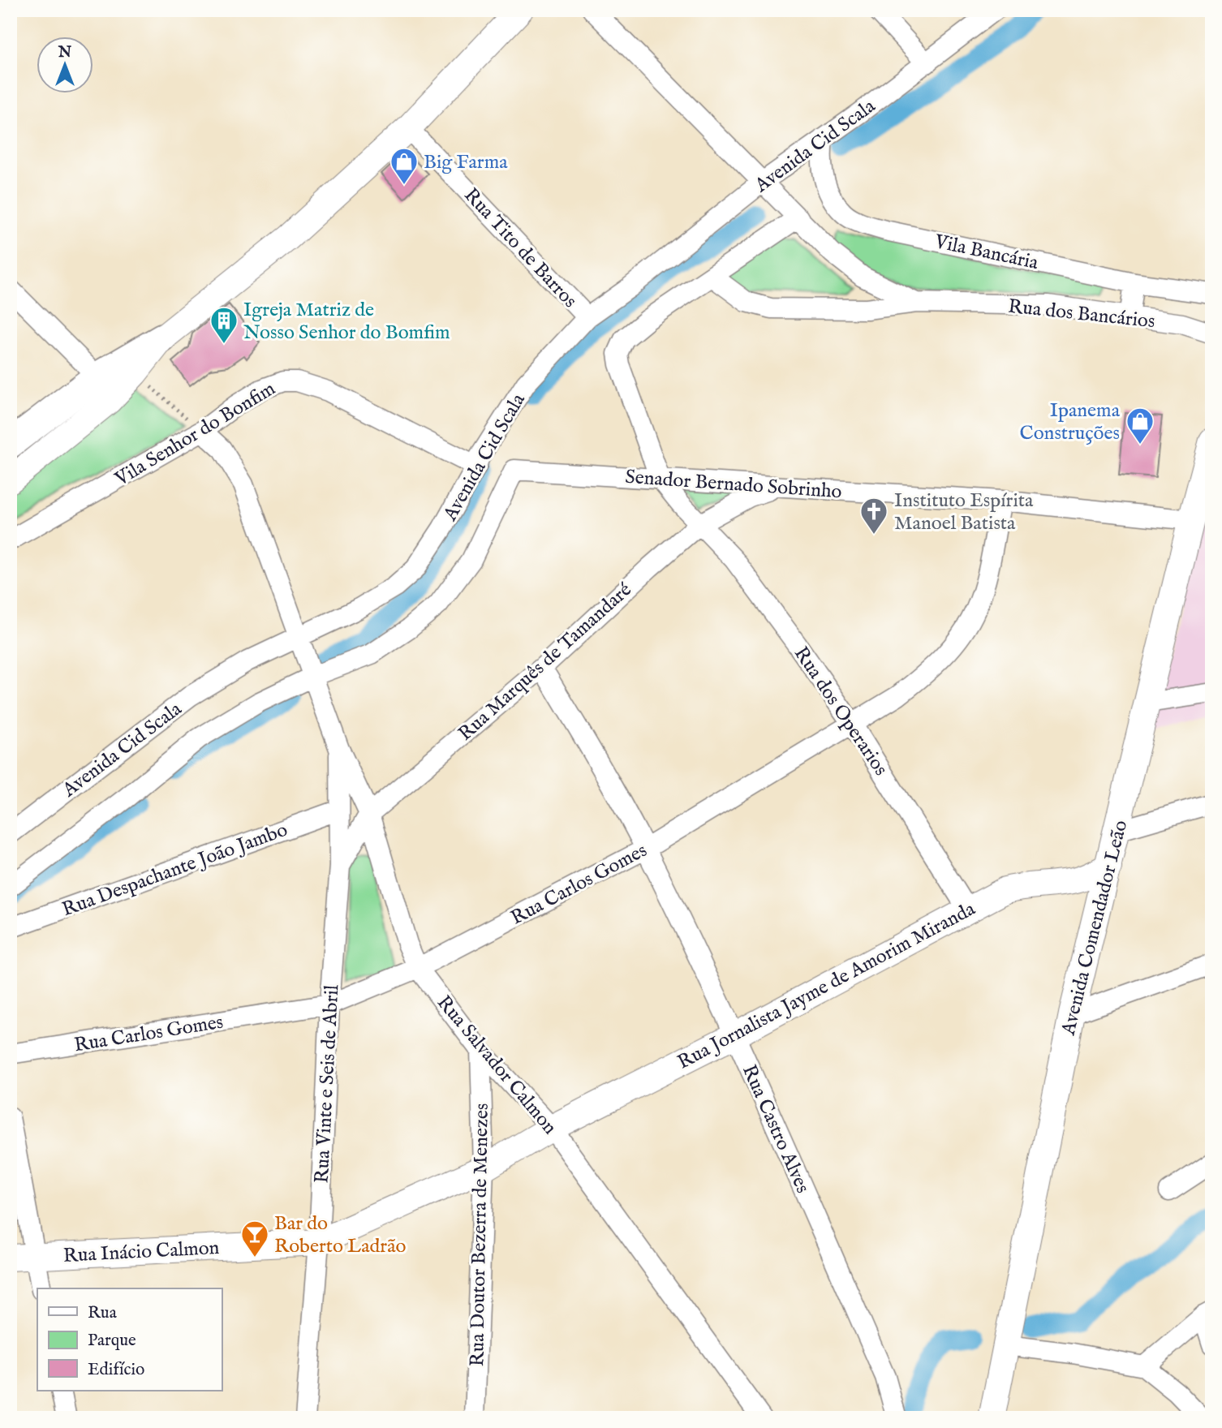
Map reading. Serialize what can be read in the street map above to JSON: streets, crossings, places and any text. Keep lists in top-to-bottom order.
{
  "streets": {
    "main road": ["Avenida Comendador Leão", "Rua Jornalista Jayme de Amorim Miranda", "Rua Inácio Calmon"],
    "street": [
      "Avenida Cid Scala",
      "Rua Tito de Barros",
      "Vila Bancária",
      "Rua dos Bancários",
      "Vila Senhor do Bonfim",
      "Senador Bernado Sobrinho",
      "Rua Marquês de Tamandaré",
      "Rua dos Operarios",
      "Rua Despachante João Jambo",
      "Rua Carlos Gomes",
      "Rua Salvador Calmon",
      "Rua Vinte e Seis de Abril",
      "Rua Castro Alves",
      "Rua Doutor Bezerra de Menezes"
    ]
  },
  "crossings": [
    ["Avenida Cid Scala", "Rua Tito de Barros"],
    ["Avenida Cid Scala", "Vila Bancária"],
    ["Avenida Cid Scala", "Rua dos Bancários"],
    ["Avenida Cid Scala", "Vila Senhor do Bonfim"],
    ["Avenida Cid Scala", "Senador Bernado Sobrinho"],
    ["Avenida Cid Scala", "Rua Salvador Calmon"],
    ["Vila Senhor do Bonfim", "Rua Salvador Calmon"],
    ["Senador Bernado Sobrinho", "Rua Marquês de Tamandaré"],
    ["Senador Bernado Sobrinho", "Rua Carlos Gomes"],
    ["Senador Bernado Sobrinho", "Avenida Comendador Leão"],
    ["Rua Marquês de Tamandaré", "Rua dos Operarios"],
    ["Rua Marquês de Tamandaré", "Rua Salvador Calmon"],
    ["Rua Marquês de Tamandaré", "Rua Vinte e Seis de Abril"],
    ["Rua Marquês de Tamandaré", "Rua Castro Alves"],
    ["Rua dos Operarios", "Rua Carlos Gomes"],
    ["Rua dos Operarios", "Rua Jornalista Jayme de Amorim Miranda"],
    ["Rua Despachante João Jambo", "Rua Vinte e Seis de Abril"],
    ["Rua Carlos Gomes", "Rua Salvador Calmon"],
    ["Rua Carlos Gomes", "Rua Vinte e Seis de Abril"],
    ["Rua Carlos Gomes", "Rua Castro Alves"],
    ["Avenida Comendador Leão", "Rua Jornalista Jayme de Amorim Miranda"],
    ["Rua Jornalista Jayme de Amorim Miranda", "Rua Salvador Calmon"],
    ["Rua Jornalista Jayme de Amorim Miranda", "Rua Castro Alves"],
    ["Rua Jornalista Jayme de Amorim Miranda", "Rua Inácio Calmon"],
    ["Rua Salvador Calmon", "Rua Vinte e Seis de Abril"],
    ["Rua Salvador Calmon", "Rua Doutor Bezerra de Menezes"],
    ["Rua Salvador Calmon", "Rua Inácio Calmon"],
    ["Rua Vinte e Seis de Abril", "Rua Inácio Calmon"],
    ["Rua Doutor Bezerra de Menezes", "Rua Inácio Calmon"]
  ],
  "places": {
    "shop": ["Big Farma", "Ipanema Construções"],
    "building": ["Igreja Matriz de Nosso Senhor do Bomfim"],
    "church": ["Instituto Espírita Manoel Batista"],
    "bar": ["Bar do Roberto Ladrão"]
  },
  "legend": ["Rua", "Parque", "Edifício"],
  "north": "top"
}
